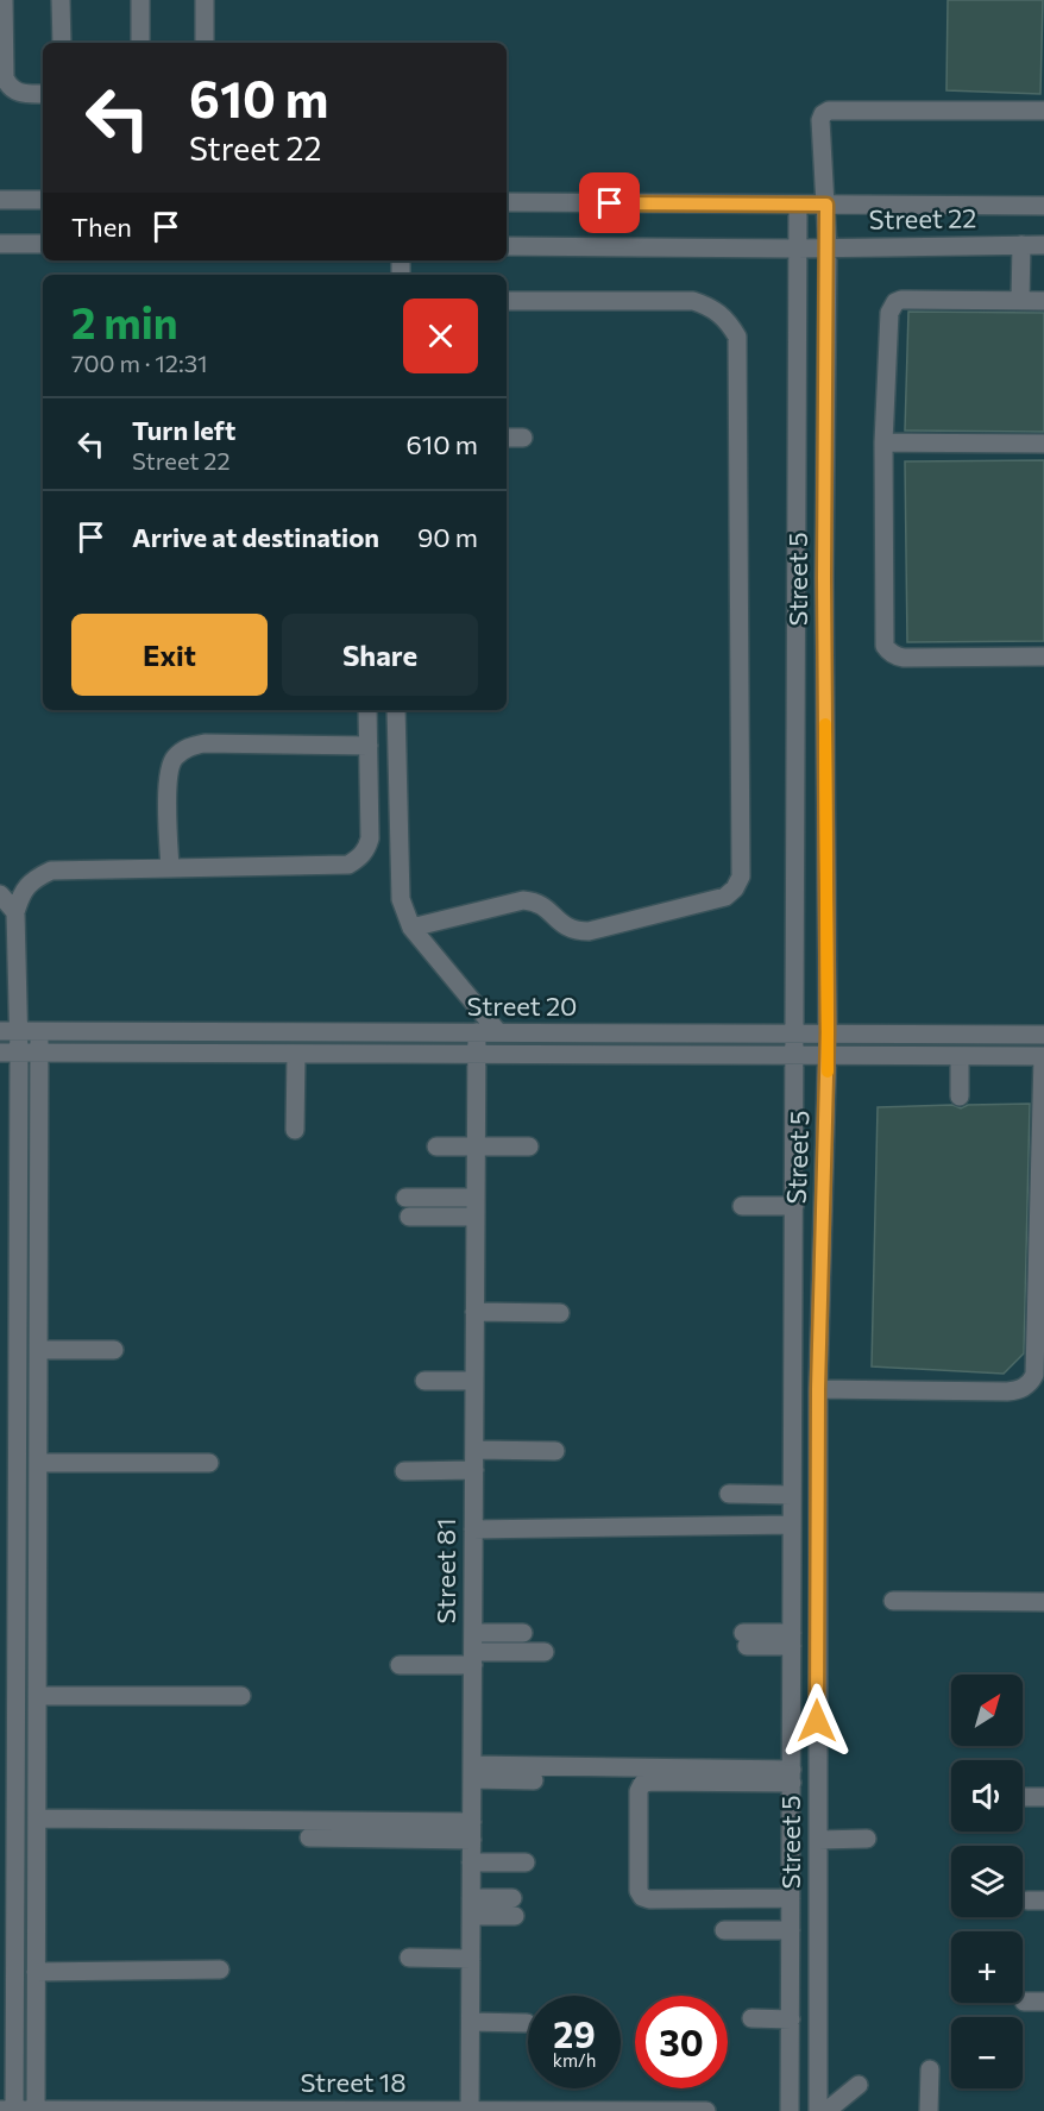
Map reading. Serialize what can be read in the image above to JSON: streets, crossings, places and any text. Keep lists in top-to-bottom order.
{
  "streets": {
    "street": [
      "Street 22",
      "Street 5",
      "Street 20",
      "Street 81",
      "Street 18"
    ]
  },
  "crossings": [
    ["Street 22", "Street 5"],
    ["Street 5", "Street 20"],
    ["Street 20", "Street 81"],
    ["Street 81", "Street 18"]
  ],
  "north": "top right",
  "page": {
    "turn": ["610 m", "Street 22"],
    "then": "Then",
    "heading": ["2 min", "700 m · 12:31"],
    "list": [
      {
        "name": "Turn left",
        "note": "Street 22",
        "value": "610 m"
      },
      {
        "name": "Arrive at destination",
        "value": "90 m"
      }
    ],
    "buttons": ["Exit", "Share"],
    "map_buttons": ["+", "−"],
    "speed": "29 km/h",
    "limit": "30"
  }
}
